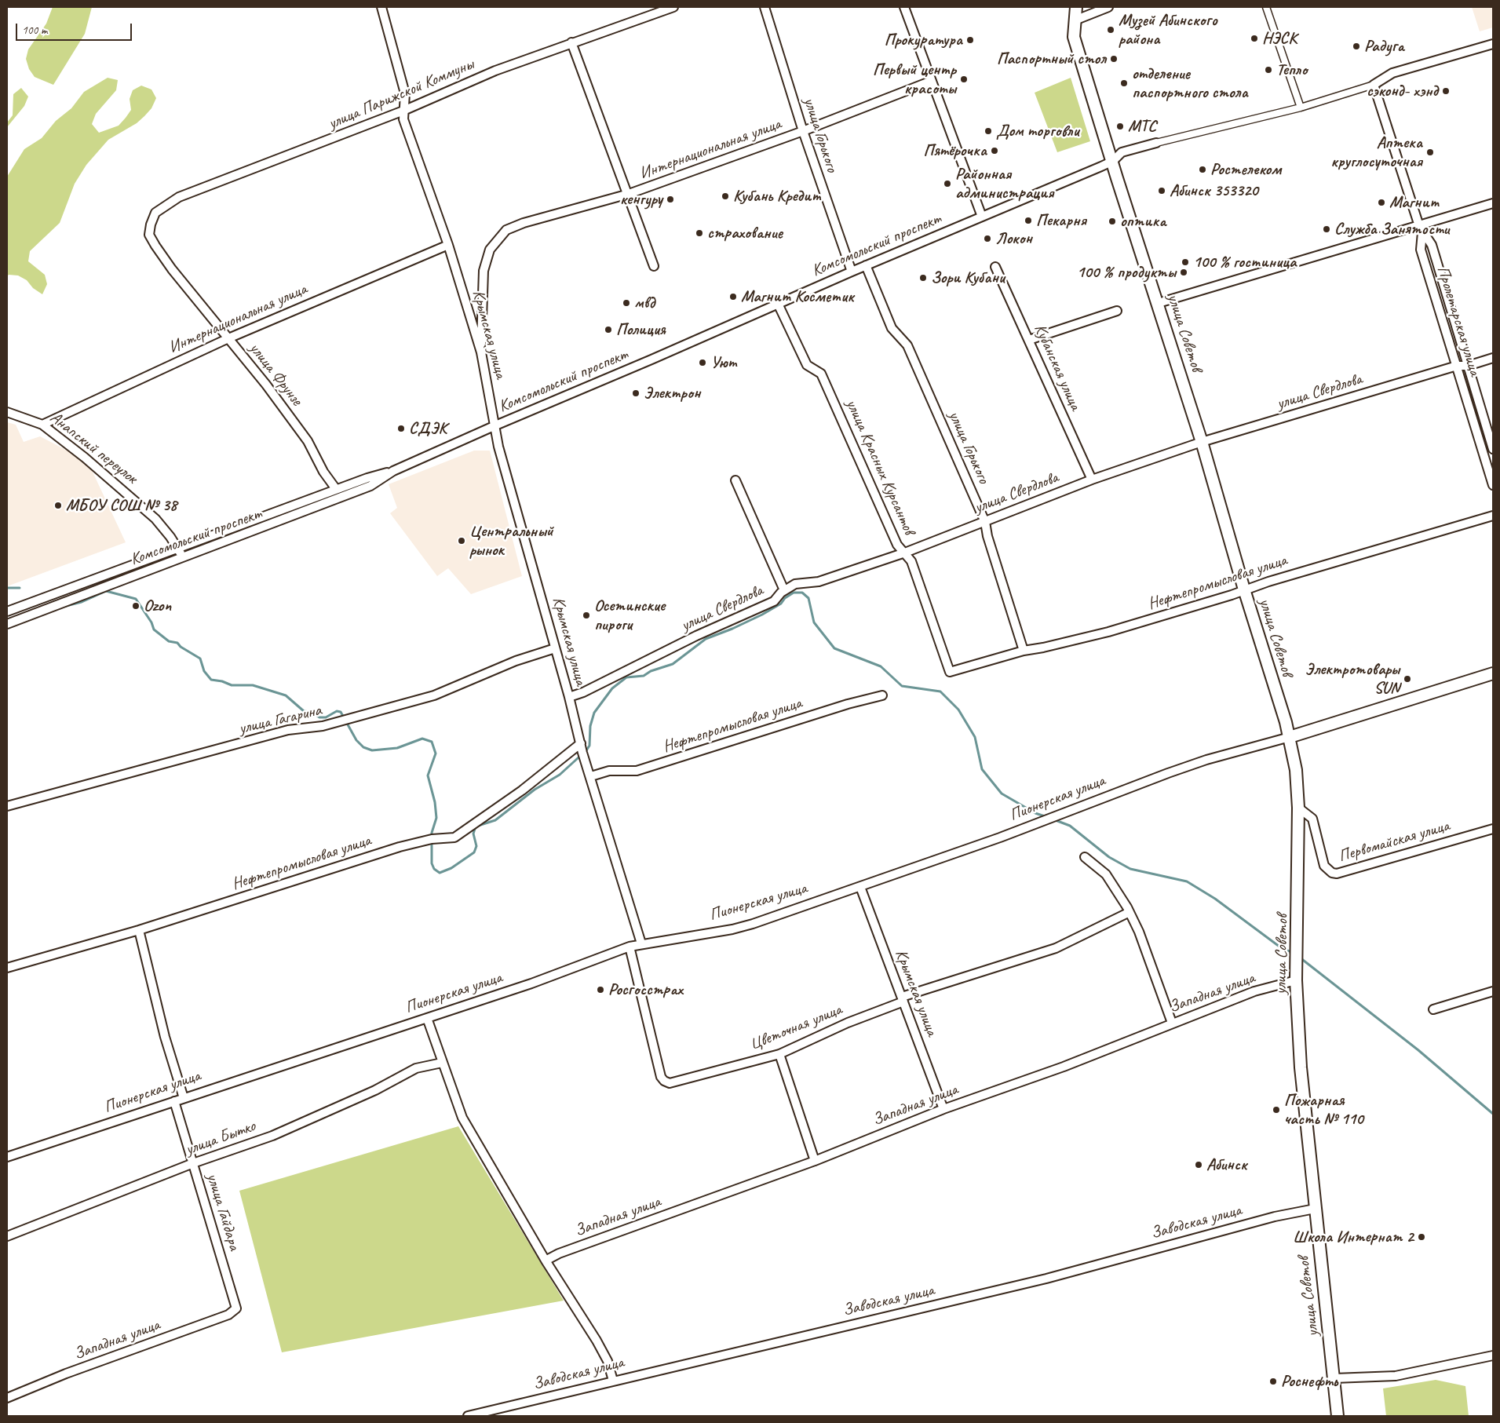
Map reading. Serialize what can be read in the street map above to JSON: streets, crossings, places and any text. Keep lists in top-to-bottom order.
{
  "streets": {
    "main road": ["улица Советов", "Пионерская улица"],
    "street": [
      "улица Парижской Коммуны",
      "улица Горького",
      "Интернациональная улица",
      "Комсомольский проспект",
      "Пролетарская улица",
      "Крымская улица",
      "Кубанская улица",
      "улица Фрунзе",
      "улица Свердлова",
      "Анапский переулок",
      "улица Красных Курсантов",
      "Нефтепромысловая улица",
      "улица Гагарина",
      "Первомайская улица",
      "Западная улица",
      "Цветочная улица",
      "улица Бытко",
      "улица Гайдара",
      "Заводская улица"
    ]
  },
  "crossings": [
    ["улица Парижской Коммуны", "Крымская улица"],
    ["улица Парижской Коммуны", "улица Фрунзе"],
    ["улица Горького", "Интернациональная улица"],
    ["улица Горького", "Комсомольский проспект"],
    ["улица Горького", "улица Свердлова"],
    ["улица Горького", "Нефтепромысловая улица"],
    ["Интернациональная улица", "Крымская улица"],
    ["Интернациональная улица", "улица Фрунзе"],
    ["Интернациональная улица", "Анапский переулок"],
    ["Комсомольский проспект", "Пролетарская улица"],
    ["Комсомольский проспект", "улица Советов"],
    ["Комсомольский проспект", "Крымская улица"],
    ["Комсомольский проспект", "улица Фрунзе"],
    ["Комсомольский проспект", "Анапский переулок"],
    ["Комсомольский проспект", "улица Красных Курсантов"],
    ["Пролетарская улица", "улица Свердлова"],
    ["улица Советов", "улица Свердлова"],
    ["улица Советов", "Нефтепромысловая улица"],
    ["улица Советов", "Пионерская улица"],
    ["улица Советов", "Первомайская улица"],
    ["улица Советов", "Западная улица"],
    ["улица Советов", "Заводская улица"],
    ["Крымская улица", "улица Свердлова"],
    ["Крымская улица", "Нефтепромысловая улица"],
    ["Крымская улица", "улица Гагарина"],
    ["Крымская улица", "Пионерская улица"],
    ["Крымская улица", "Западная улица"],
    ["Крымская улица", "Цветочная улица"],
    ["Кубанская улица", "улица Свердлова"],
    ["улица Свердлова", "улица Красных Курсантов"],
    ["улица Красных Курсантов", "Нефтепромысловая улица"],
    ["Пионерская улица", "Цветочная улица"],
    ["Пионерская улица", "улица Гайдара"],
    ["Западная улица", "улица Гайдара"],
    ["улица Бытко", "улица Гайдара"]
  ],
  "places": [
    "Музей Абинского района",
    "НЭСК",
    "Прокуратура",
    "Радуга",
    "Паспортный стол",
    "Тепло",
    "Первый центр красоты",
    "отделение паспортного стола",
    "сэконд- хэнд",
    "МТС",
    "Дом торговли",
    "Пятёрочка",
    "Аптека круглосуточная",
    "Ростелеком",
    "Районная администрация",
    "Абинск 353320",
    "Кубань Кредит",
    "кенгуру",
    "Магнит",
    "Пекарня",
    "оптика",
    "Служба Занятости",
    "страхование",
    "Локон",
    "100 % гостиница",
    "100 % продукты",
    "Зори Кубани",
    "Магнит Косметик",
    "мвд",
    "Полиция",
    "Уют",
    "Электрон",
    "СДЭК",
    "МБОУ СОШ № 38",
    "Центральный рынок",
    "Ozon",
    "Осетинские пироги",
    "Электротовары SUN",
    "Росгосстрах",
    "Пожарная часть № 110",
    "Абинск",
    "Школа Интернат 2",
    "Роснефть"
  ],
  "scale_bar": "100 m"
}
